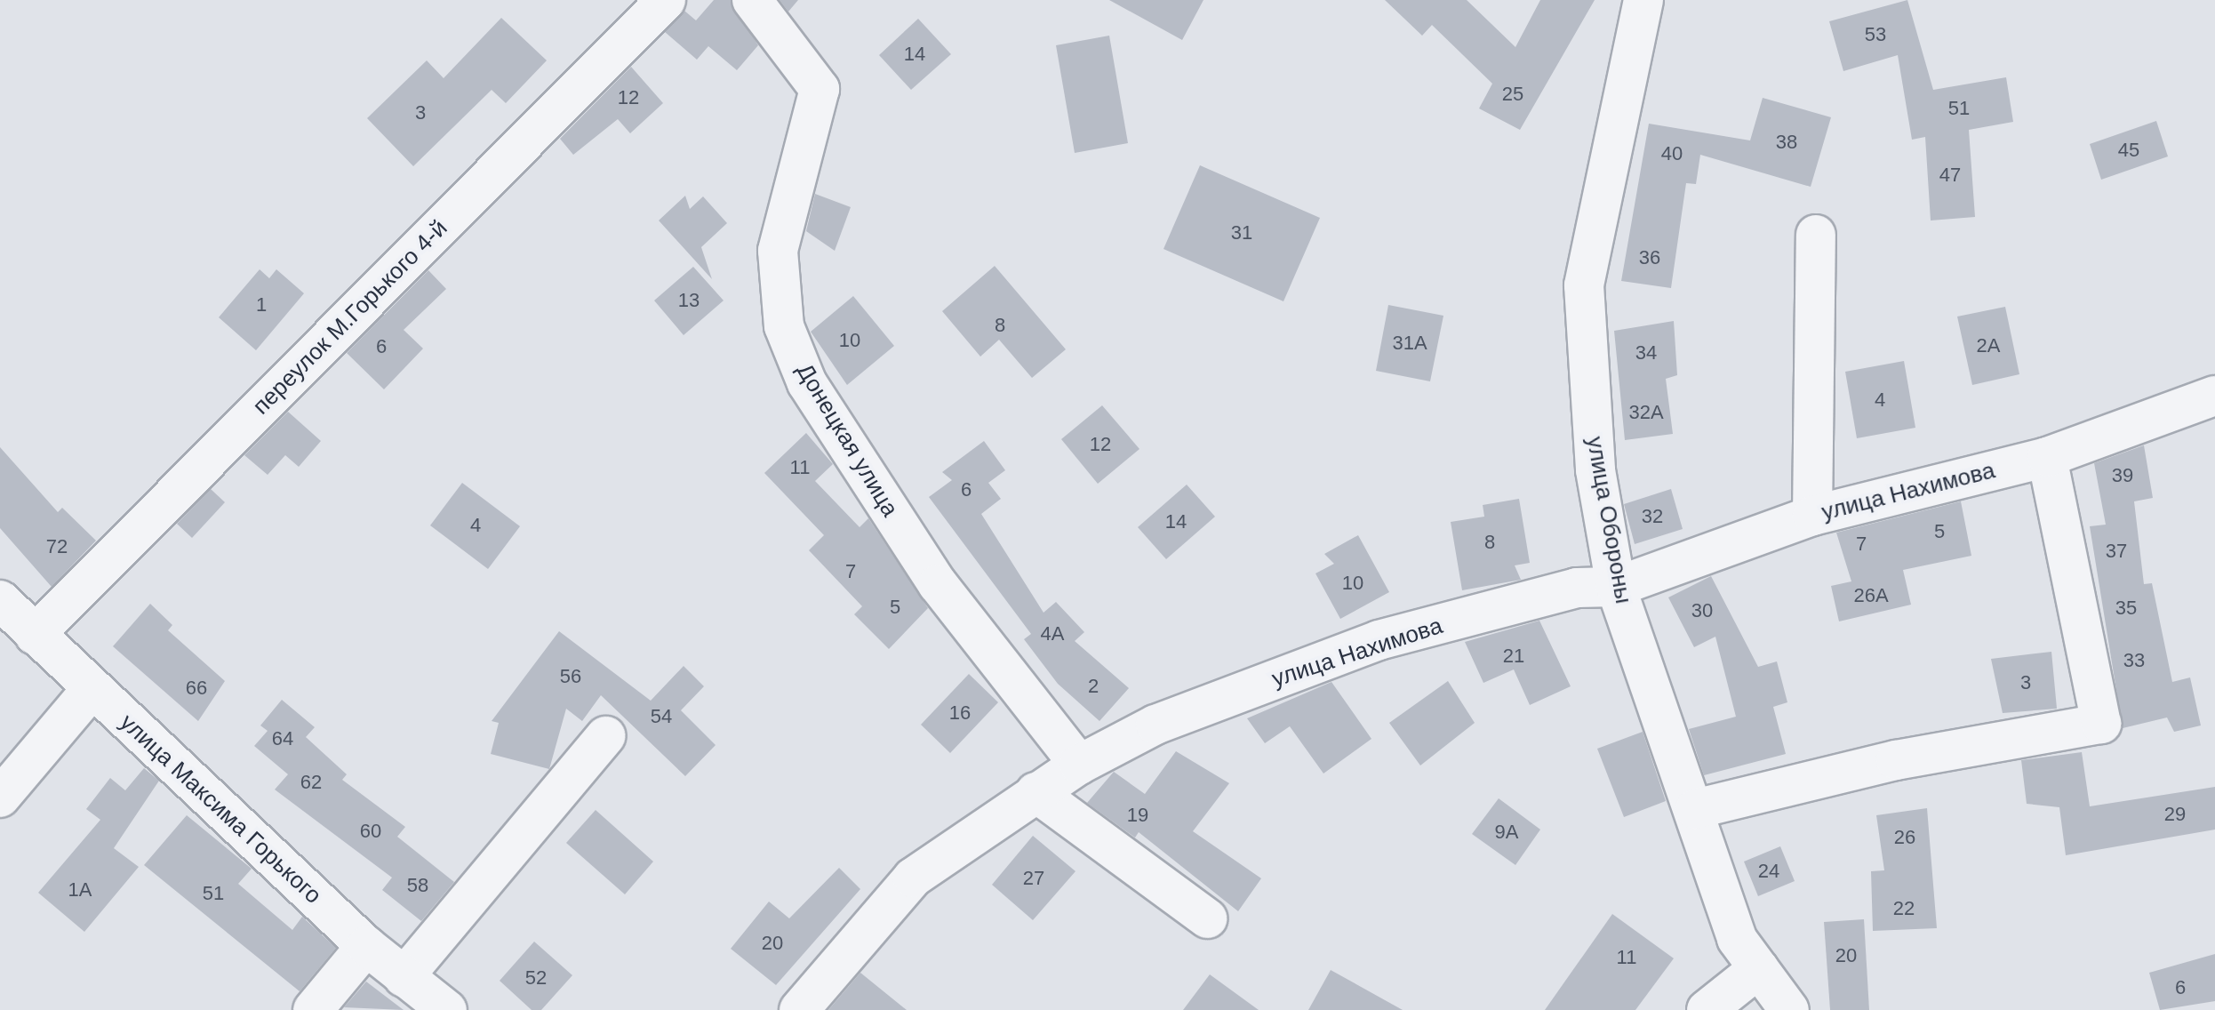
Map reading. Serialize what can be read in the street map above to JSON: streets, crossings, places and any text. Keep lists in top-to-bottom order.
{
  "streets": {
    "street": [
      "переулок М.Горького 4-й",
      "Донецкая улица",
      "улица Нахимова",
      "улица Обороны",
      "улица Максима Горького"
    ]
  },
  "crossings": [
    ["переулок М.Горького 4-й", "улица Максима Горького"],
    ["Донецкая улица", "улица Нахимова"],
    ["улица Нахимова", "улица Обороны"]
  ],
  "house_numbers": [
    "53",
    "14",
    "25",
    "12",
    "51",
    "3",
    "38",
    "45",
    "40",
    "47",
    "31",
    "36",
    "13",
    "1",
    "8",
    "10",
    "31А",
    "2А",
    "6",
    "34",
    "4",
    "32А",
    "12",
    "11",
    "39",
    "6",
    "32",
    "14",
    "4",
    "5",
    "8",
    "7",
    "72",
    "37",
    "7",
    "10",
    "26А",
    "5",
    "35",
    "30",
    "4А",
    "21",
    "33",
    "56",
    "3",
    "2",
    "66",
    "16",
    "54",
    "64",
    "62",
    "29",
    "19",
    "60",
    "9А",
    "26",
    "24",
    "27",
    "58",
    "1А",
    "51",
    "22",
    "20",
    "20",
    "11",
    "52",
    "6"
  ]
}
